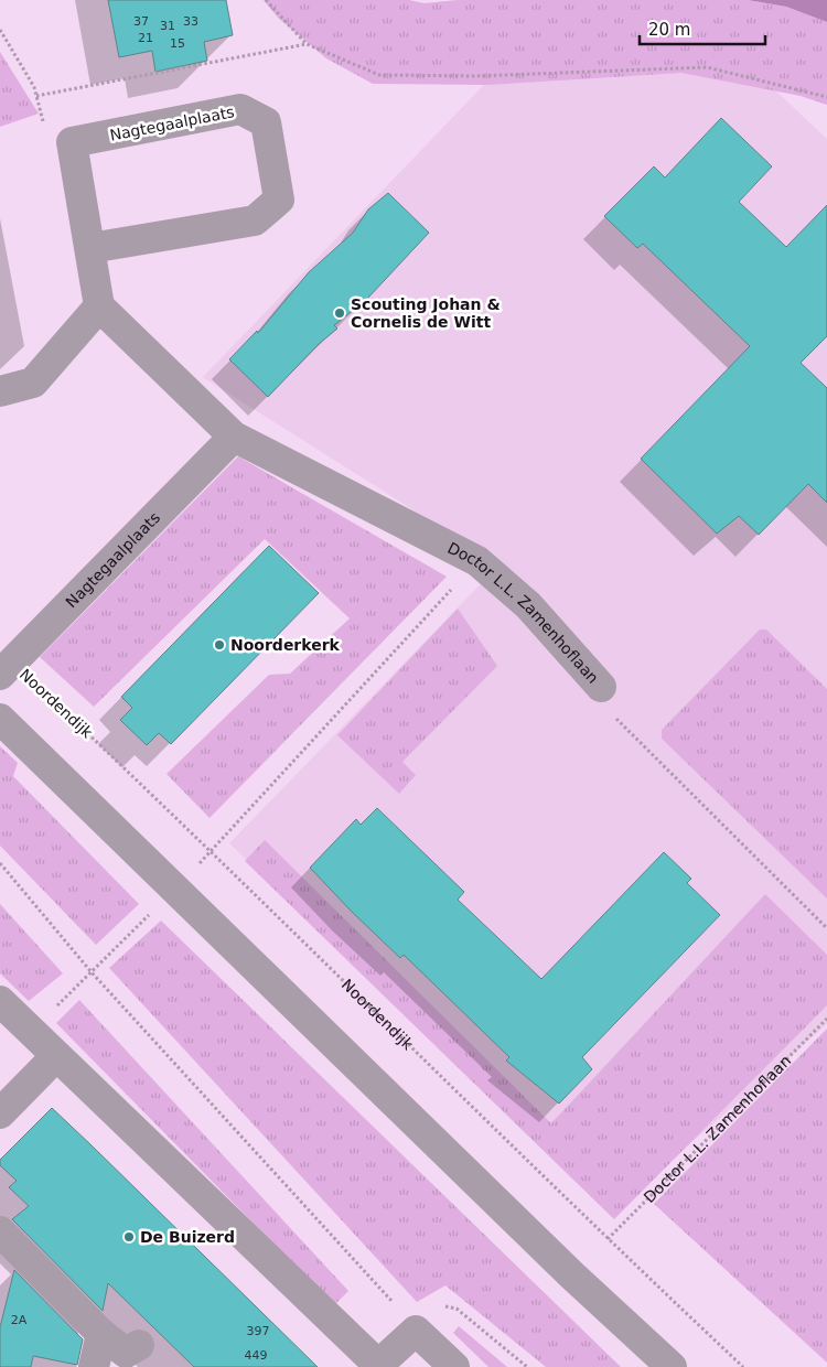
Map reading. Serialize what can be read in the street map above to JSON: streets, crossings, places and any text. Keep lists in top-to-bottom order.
{
  "streets": {
    "street": ["Nagtegaalplaats", "Doctor L.L. Zamenhoflaan"],
    "path": ["Noordendijk"]
  },
  "crossings": [
    ["Nagtegaalplaats", "Doctor L.L. Zamenhoflaan"],
    ["Nagtegaalplaats", "Noordendijk"],
    ["Doctor L.L. Zamenhoflaan", "Noordendijk"]
  ],
  "places": ["Scouting Johan & Cornelis de Witt", "Noorderkerk", "De Buizerd"],
  "house_numbers": [
    "37",
    "33",
    "31",
    "21",
    "15",
    "2A",
    "397",
    "449"
  ],
  "scale_bar": "20 m"
}
